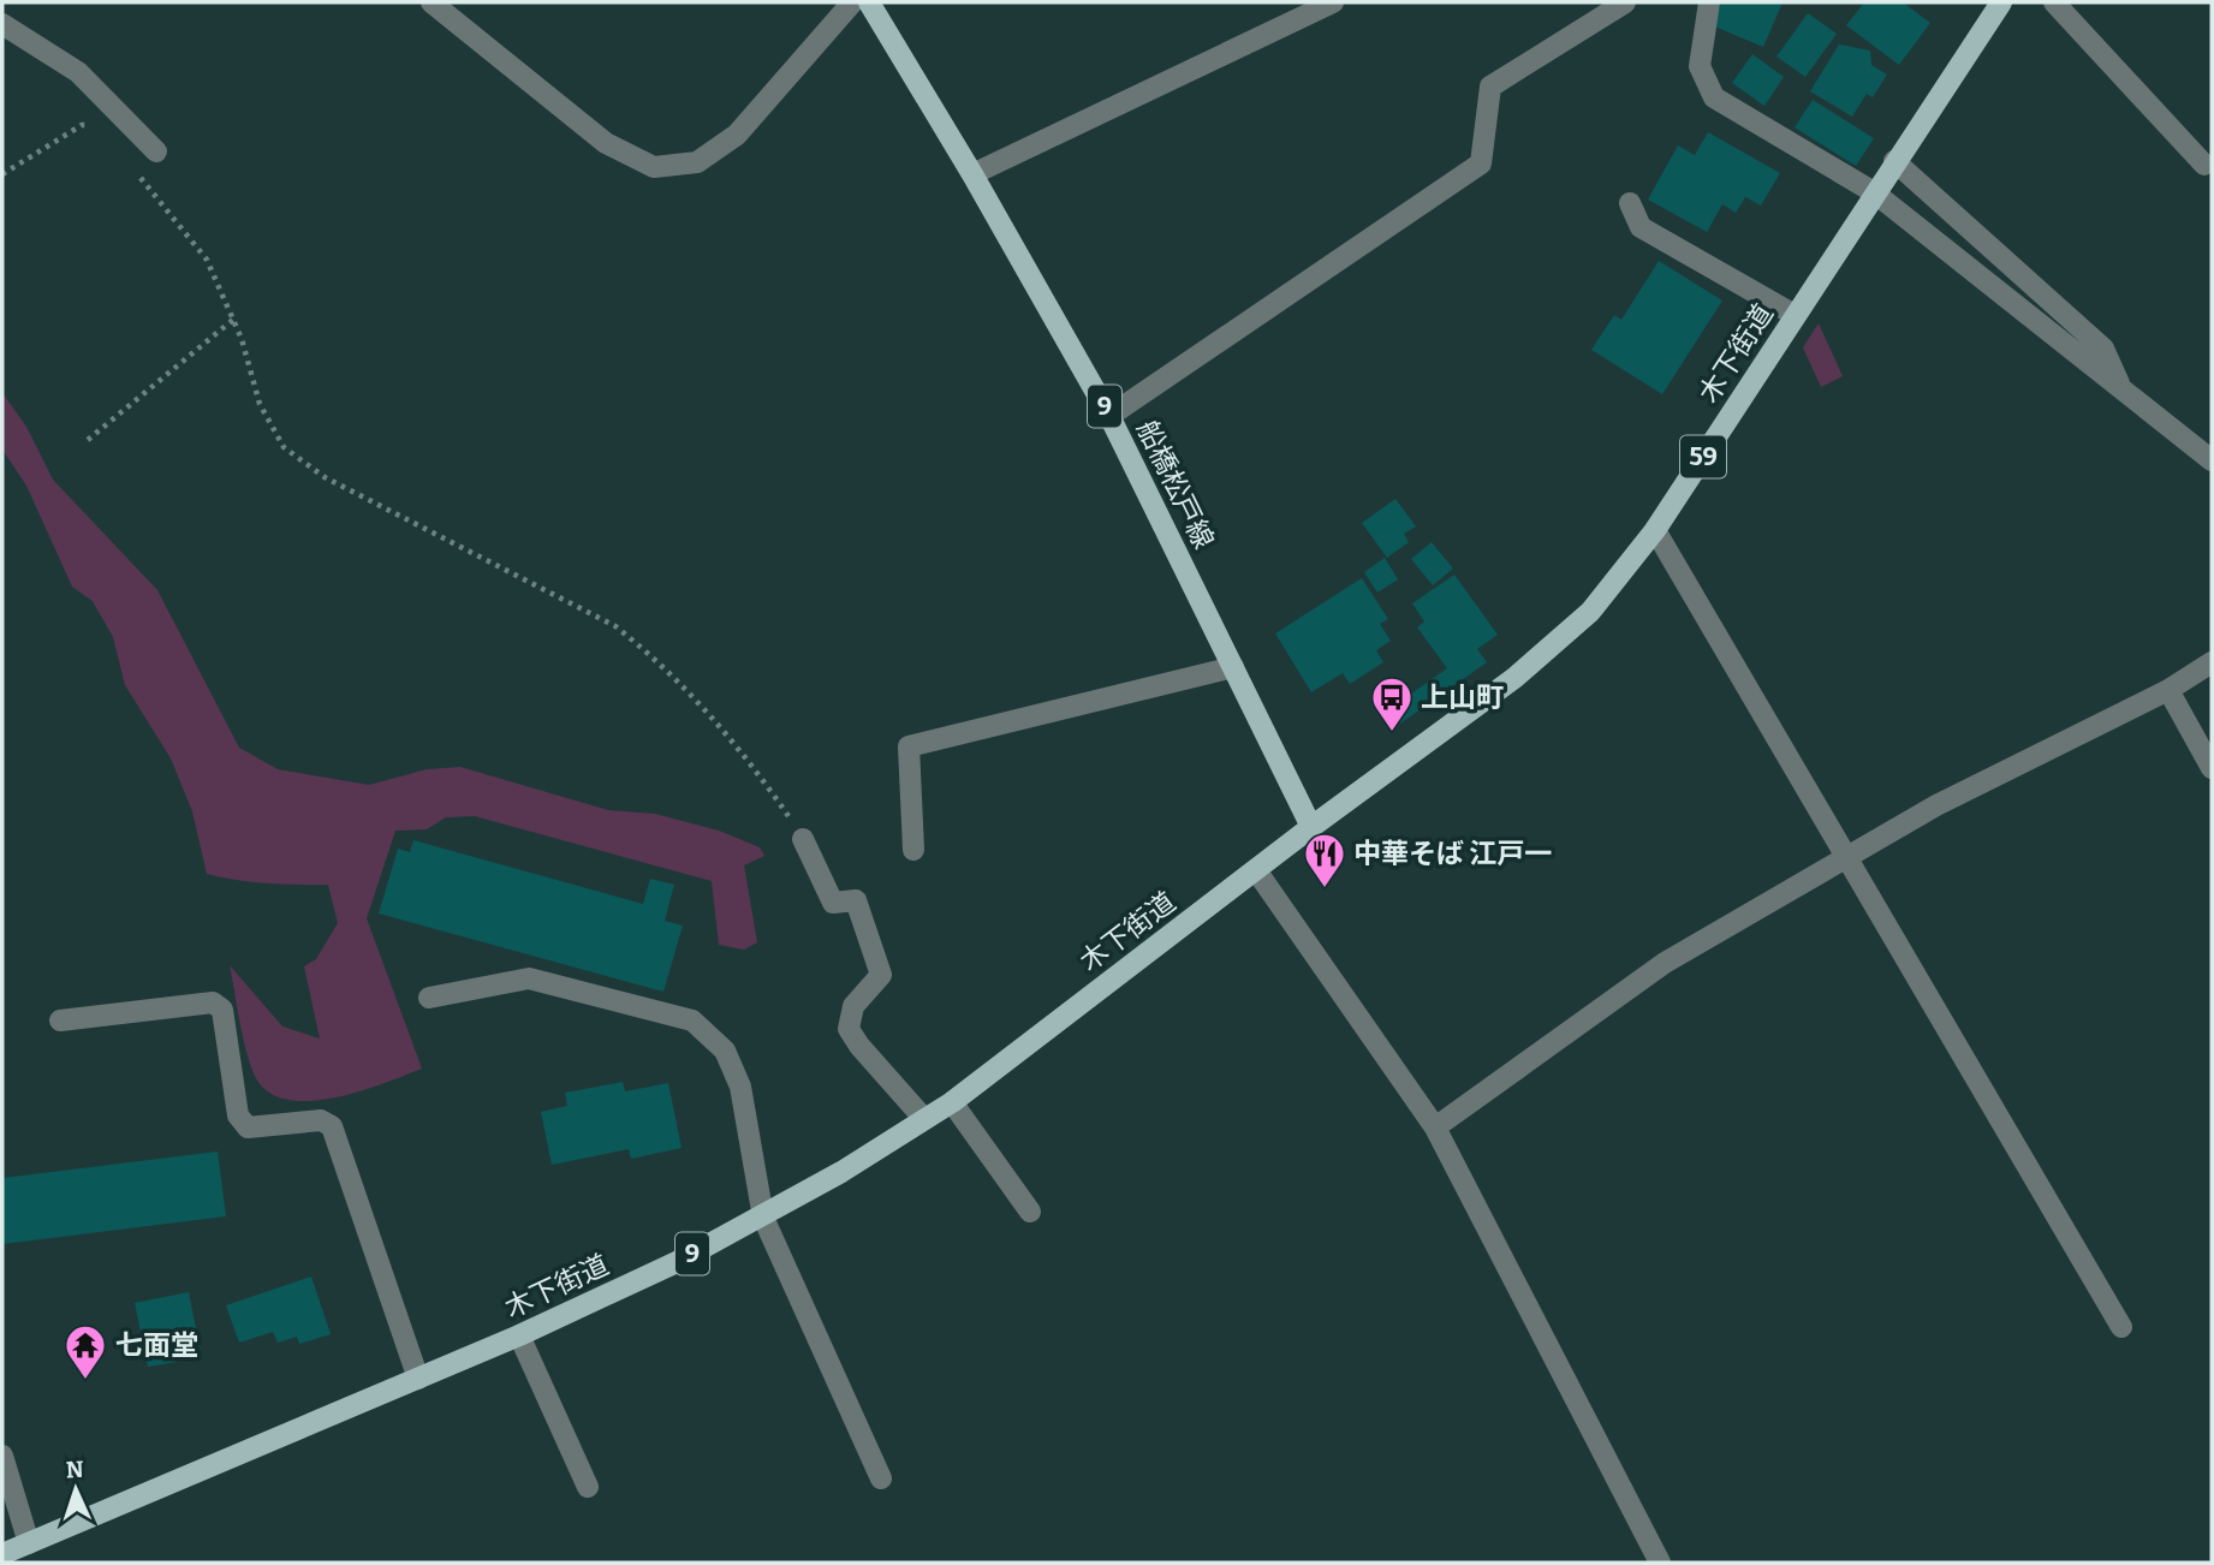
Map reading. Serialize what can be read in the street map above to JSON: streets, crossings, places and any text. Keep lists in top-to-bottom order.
{
  "streets": {
    "main road": [
      "木下街道",
      "9",
      "59",
      "船橋松戸線"
    ]
  },
  "crossings": [
    ["木下街道", "船橋松戸線"]
  ],
  "places": {
    "bus stop": ["上山町"],
    "restaurant": ["中華そば 江戸一"],
    "temple": ["七面堂"]
  },
  "north": "top"
}
